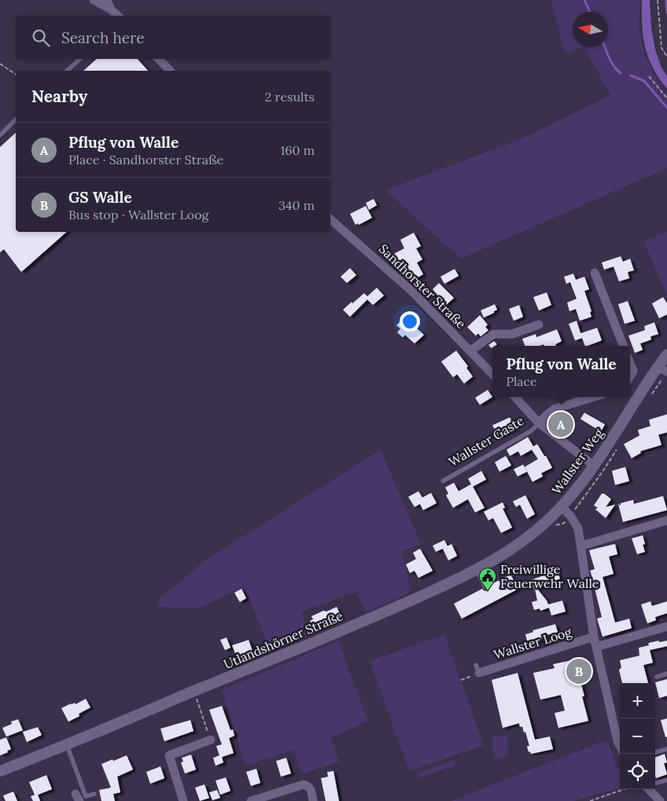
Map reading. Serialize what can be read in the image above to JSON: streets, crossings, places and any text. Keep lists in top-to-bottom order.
{
  "streets": {
    "street": [
      "Sandhorster Straße",
      "Wallster Gaste",
      "Wallster Weg",
      "Utlandshörner Straße",
      "Wallster Loog"
    ]
  },
  "crossings": [
    ["Wallster Weg", "Utlandshörner Straße"]
  ],
  "places": {
    "public building": ["Freiwillige Feuerwehr Walle"]
  },
  "north": "left",
  "page": {
    "search": "Search here",
    "heading": ["Nearby", "2 results"],
    "list": [
      {
        "mark": "A",
        "name": "Pflug von Walle",
        "note": "Place · Sandhorster Straße",
        "value": "160 m"
      },
      {
        "mark": "B",
        "name": "GS Walle",
        "note": "Bus stop · Wallster Loog",
        "value": "340 m"
      }
    ],
    "popup": ["Pflug von Walle", "Place"],
    "pins": ["A", "B"],
    "map_buttons": ["+", "−"]
  }
}
